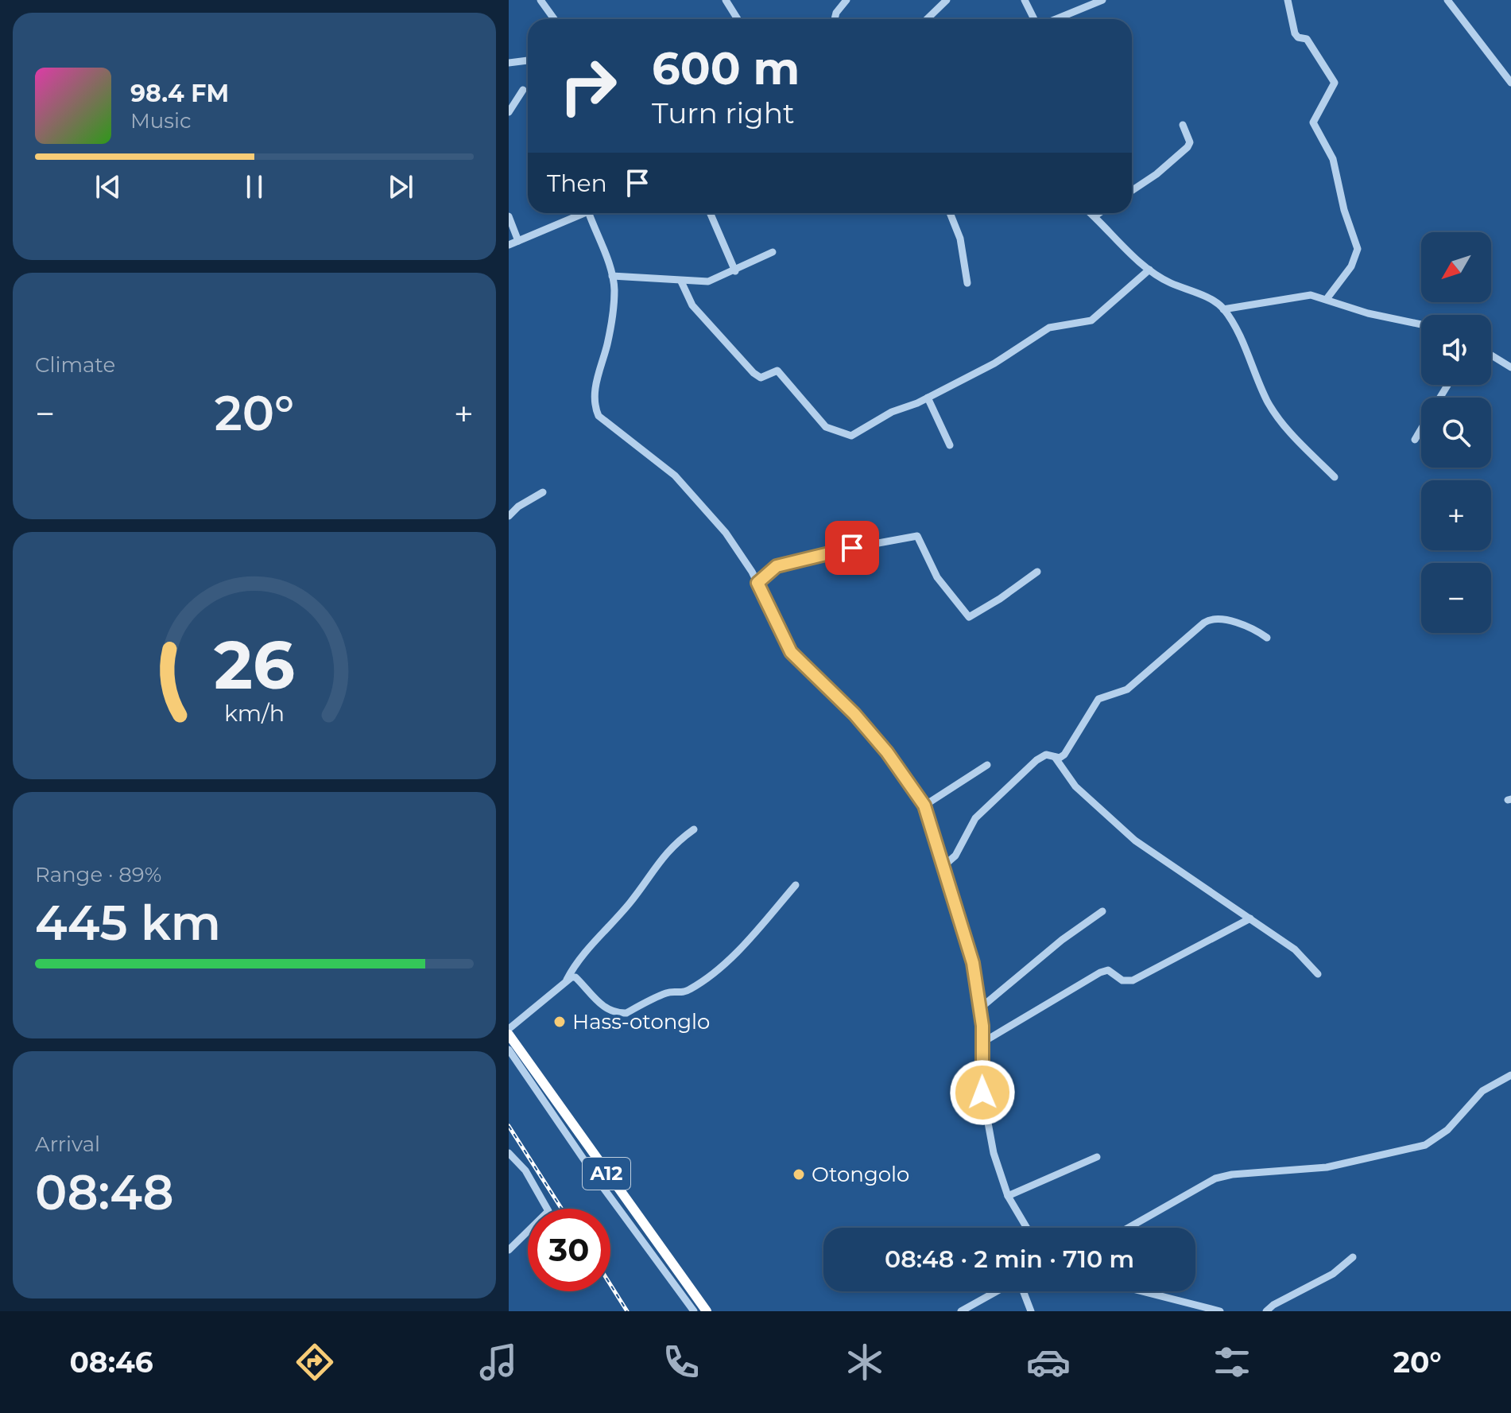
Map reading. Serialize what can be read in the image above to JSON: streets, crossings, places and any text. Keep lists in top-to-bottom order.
{
  "streets": {
    "highway": ["A12"]
  },
  "places": ["Hass-otonglo", "Otongolo"],
  "north": "bottom left",
  "page": {
    "turn": ["600 m", "Turn right"],
    "song": ["98.4 FM", "Music"],
    "then": "Then",
    "map_buttons": ["+", "−"],
    "tile": [
      "Climate",
      ["Range · 89%", "445 km"],
      ["Arrival", "08:48"]
    ],
    "heat": ["−", "20°", "+"],
    "limit": "30",
    "trip": "08:48 · 2 min · 710 m",
    "tabs": ["08:46", "20°"],
    "gauge": ["26", "km/h"]
  }
}
